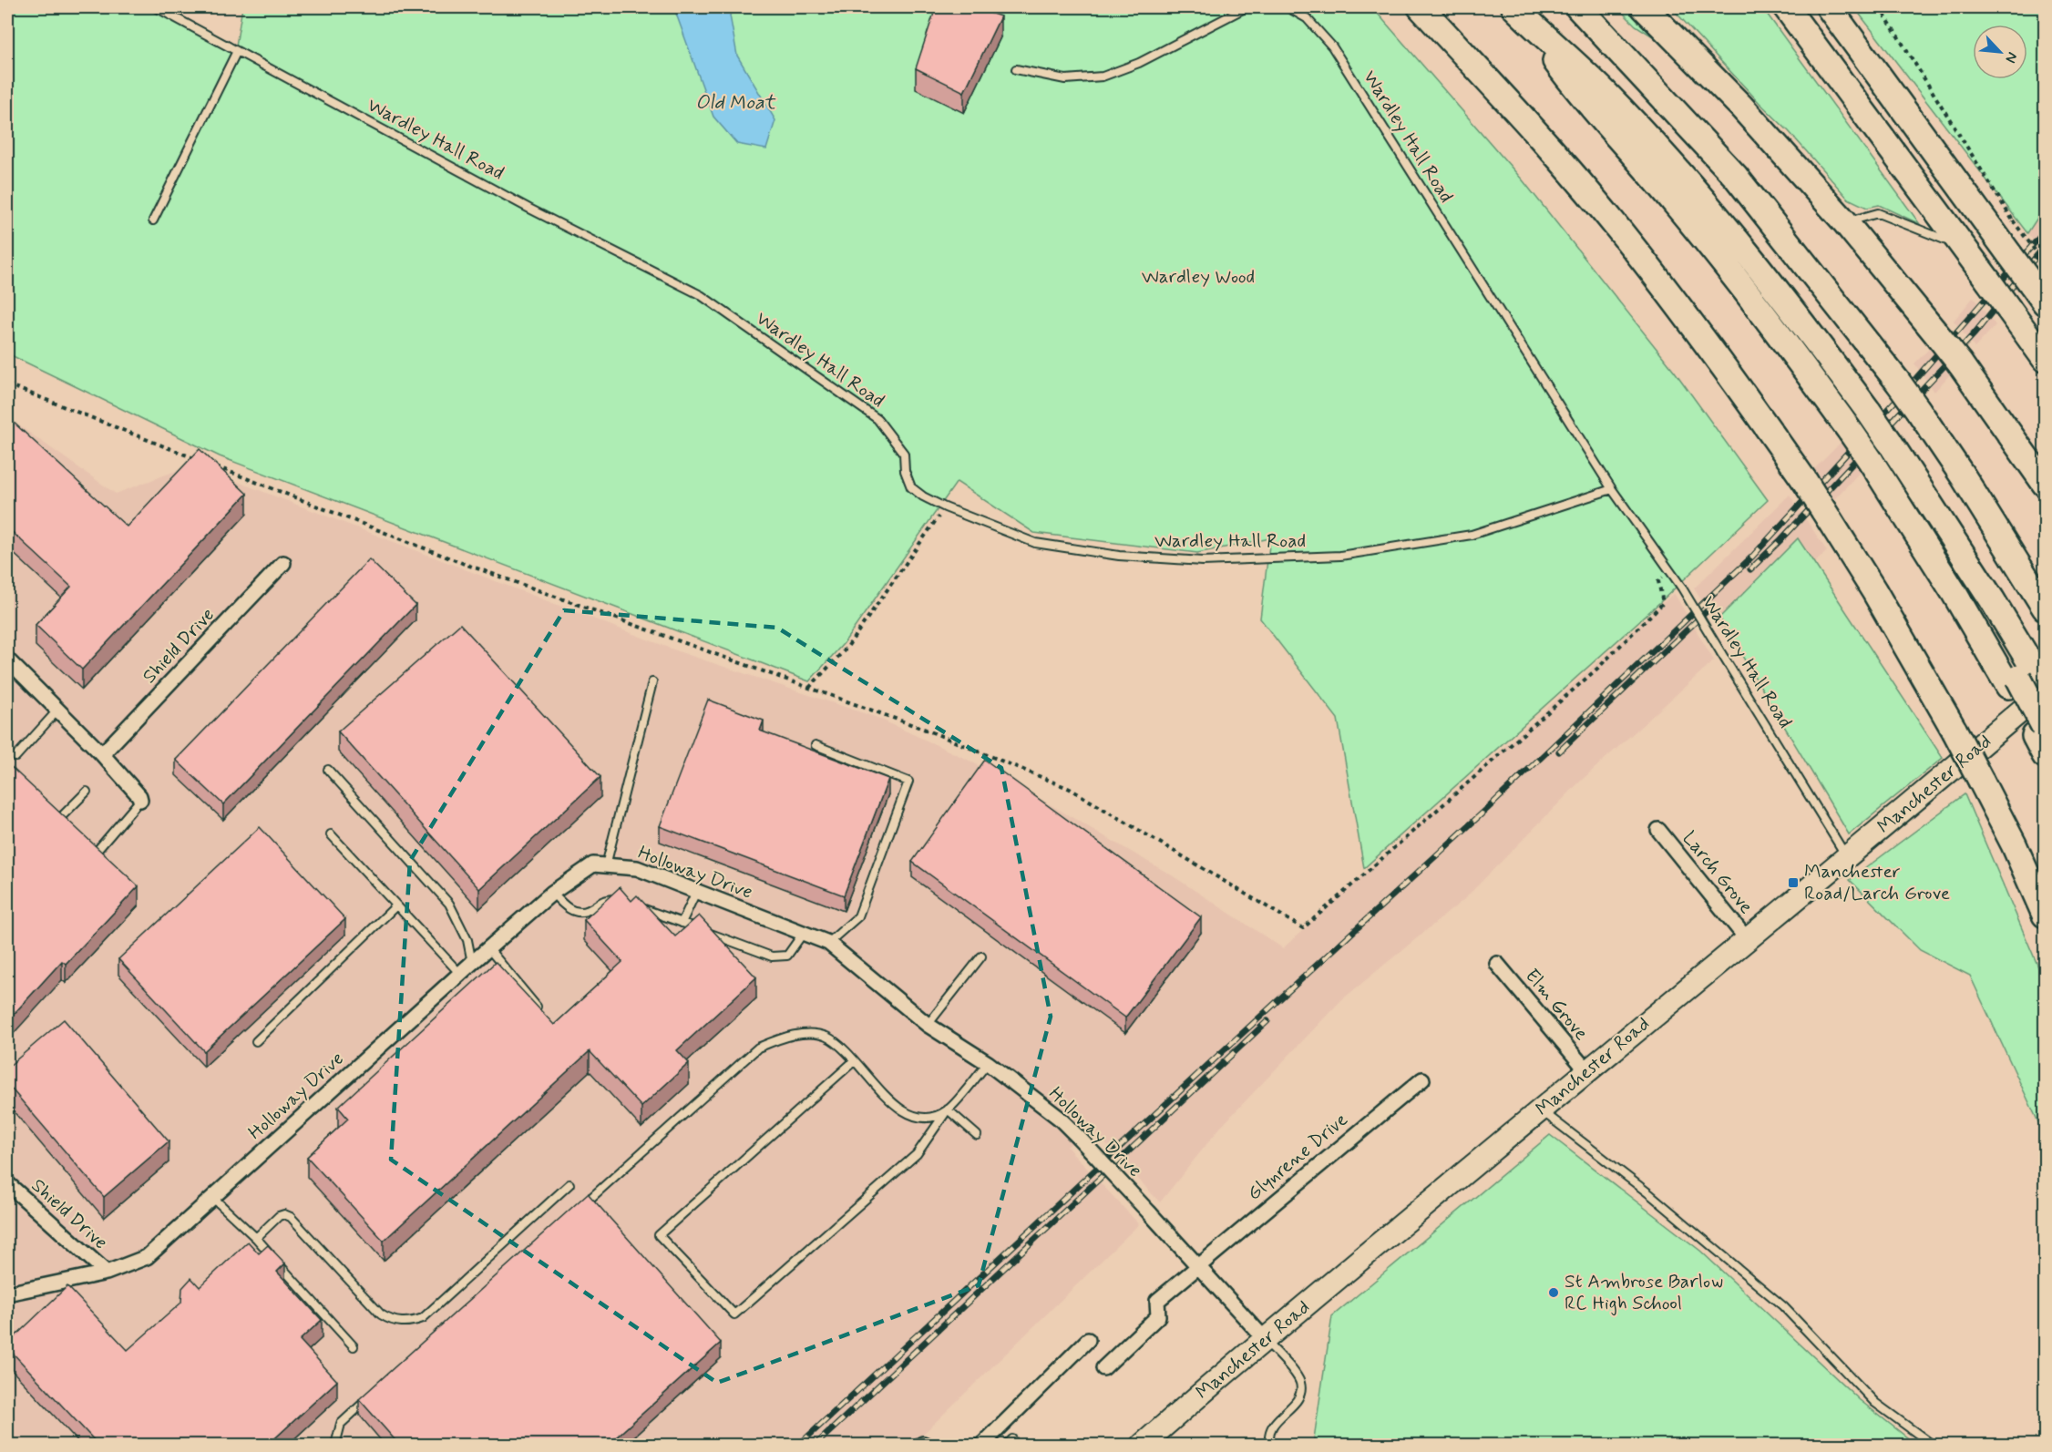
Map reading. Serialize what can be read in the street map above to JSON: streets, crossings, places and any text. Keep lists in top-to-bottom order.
{
  "streets": {
    "main road": ["Manchester Road"],
    "street": [
      "Shield Drive",
      "Holloway Drive",
      "Larch Grove",
      "Elm Grove",
      "Glynrene Drive"
    ],
    "lane": ["Wardley Hall Road"]
  },
  "crossings": [
    ["Wardley Hall Road", "Manchester Road"],
    ["Shield Drive", "Holloway Drive"],
    ["Manchester Road", "Holloway Drive"],
    ["Manchester Road", "Larch Grove"],
    ["Manchester Road", "Elm Grove"],
    ["Holloway Drive", "Glynrene Drive"]
  ],
  "water": ["Old Moat"],
  "parks": ["Wardley Wood"],
  "places": {
    "transit": ["Manchester Road/Larch Grove"],
    "other": ["St Ambrose Barlow RC High School"]
  },
  "north": "bottom right"
}
